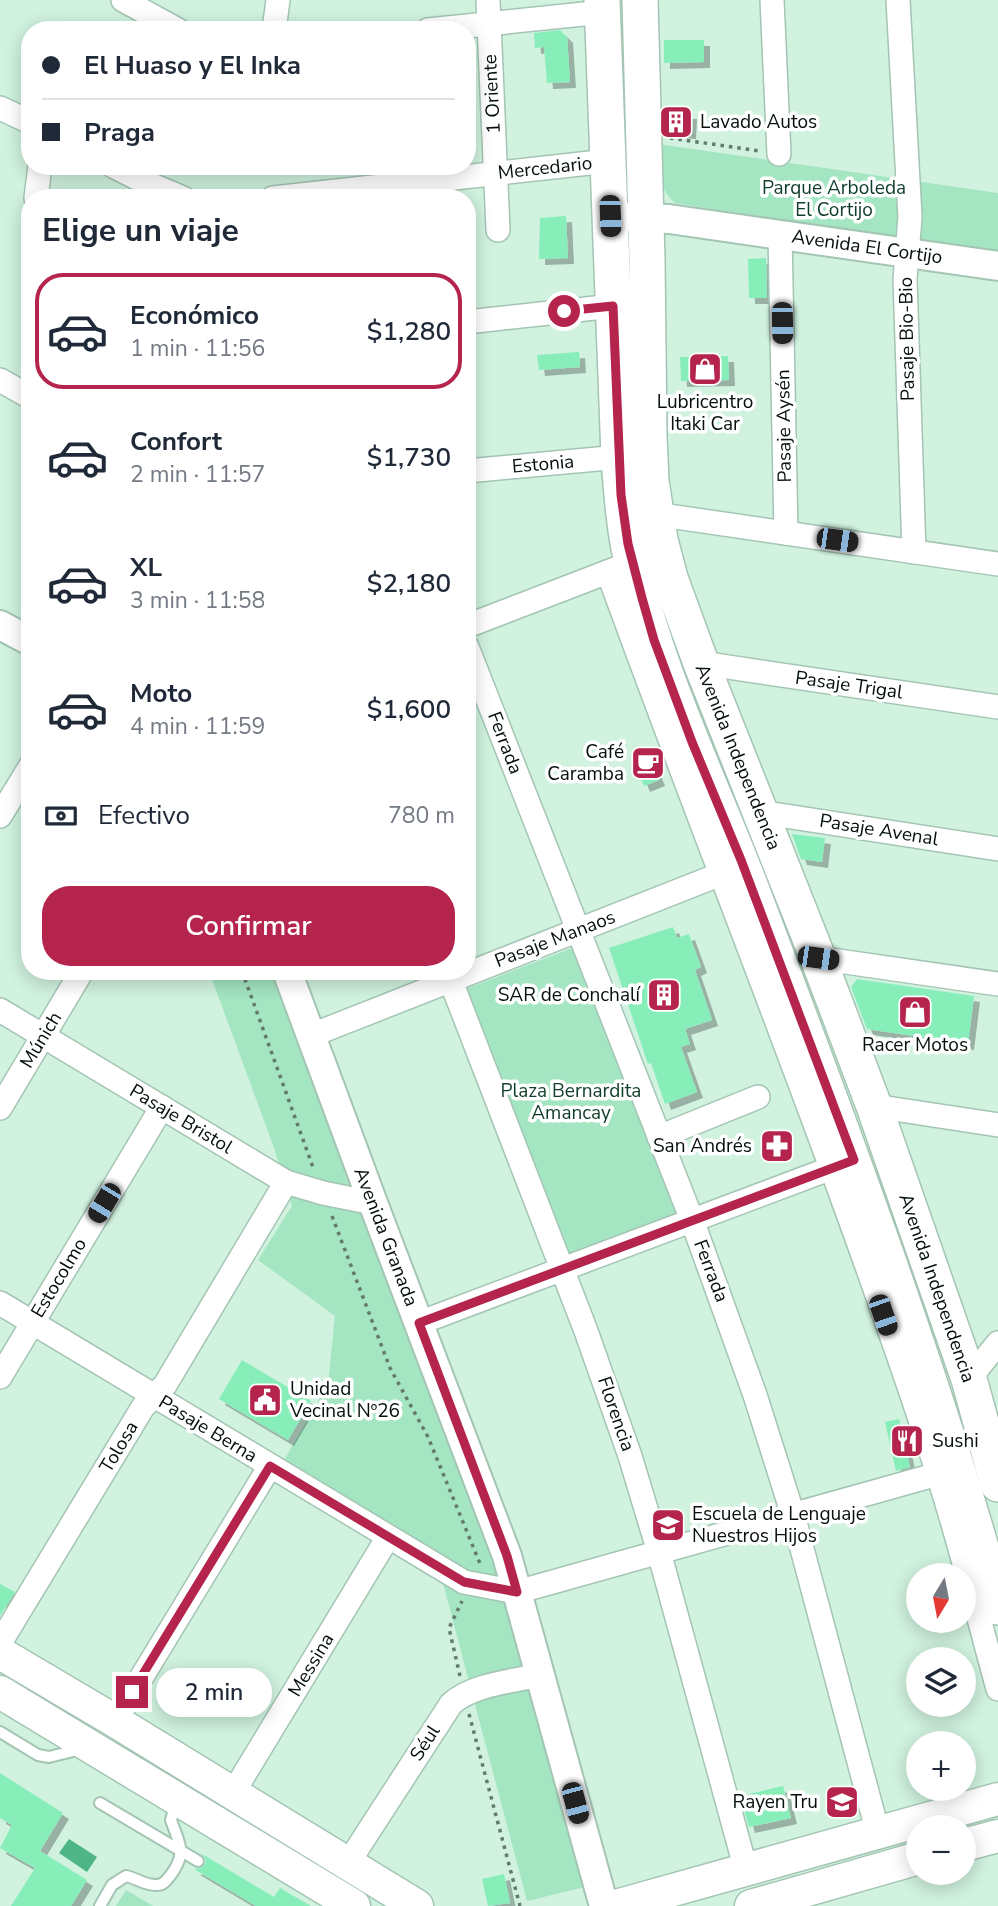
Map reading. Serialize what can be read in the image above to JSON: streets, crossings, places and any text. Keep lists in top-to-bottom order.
{
  "streets": {
    "main road": ["Avenida Independencia"],
    "street": [
      "1 Oriente",
      "Mercedario",
      "Avenida El Cortijo",
      "Pasaje Bio-Bio",
      "Pasaje Aysén",
      "Estonia",
      "Pasaje Trigal",
      "Ferrada",
      "Pasaje Avenal",
      "Pasaje Manaos",
      "Múnich",
      "Pasaje Bristol",
      "Avenida Granada",
      "Estocolmo",
      "Florencia",
      "Pasaje Berna",
      "Tolosa",
      "Messina",
      "Séul"
    ]
  },
  "crossings": [
    ["1 Oriente", "Mercedario"],
    ["Mercedario", "Avenida Independencia"],
    ["Avenida El Cortijo", "Pasaje Bio-Bio"],
    ["Avenida El Cortijo", "Pasaje Aysén"],
    ["Avenida El Cortijo", "Avenida Independencia"],
    ["Estonia", "Avenida Independencia"],
    ["Pasaje Trigal", "Avenida Independencia"],
    ["Ferrada", "Pasaje Manaos"],
    ["Ferrada", "Pasaje Berna"],
    ["Avenida Independencia", "Pasaje Avenal"],
    ["Avenida Independencia", "Pasaje Manaos"],
    ["Avenida Independencia", "Pasaje Berna"],
    ["Pasaje Manaos", "Avenida Granada"],
    ["Múnich", "Pasaje Bristol"],
    ["Pasaje Bristol", "Avenida Granada"],
    ["Pasaje Bristol", "Estocolmo"],
    ["Pasaje Bristol", "Tolosa"],
    ["Avenida Granada", "Pasaje Berna"],
    ["Estocolmo", "Pasaje Berna"],
    ["Florencia", "Pasaje Berna"],
    ["Pasaje Berna", "Tolosa"],
    ["Pasaje Berna", "Messina"]
  ],
  "parks": ["Parque Arboleda El Cortijo", "Plaza Bernardita Amancay"],
  "places": {
    "building": ["Lavado Autos", "SAR de Conchalí"],
    "shop": ["Lubricentro Itaki Car", "Racer Motos"],
    "cafe": ["Café Caramba"],
    "pharmacy": ["San Andrés"],
    "public building": ["Unidad Vecinal Nº26"],
    "restaurant": ["Sushi"],
    "school or university": ["Escuela de Lenguaje Nuestros Hijos", "Rayen Tru"]
  },
  "north": "bottom",
  "page": {
    "banner": ["El Huaso y El Inka", "Praga"],
    "heading": "Elige un viaje",
    "list": [
      {
        "name": "Económico",
        "note": "1 min · 11:56",
        "value": "$1,280"
      },
      {
        "name": "Confort",
        "note": "2 min · 11:57",
        "value": "$1,730"
      },
      {
        "name": "XL",
        "note": "3 min · 11:58",
        "value": "$2,180"
      },
      {
        "name": "Moto",
        "note": "4 min · 11:59",
        "value": "$1,600"
      }
    ],
    "pay": ["Efectivo", "780 m"],
    "buttons": "Confirmar",
    "map_buttons": ["+", "−"],
    "bubble": "2 min"
  }
}
